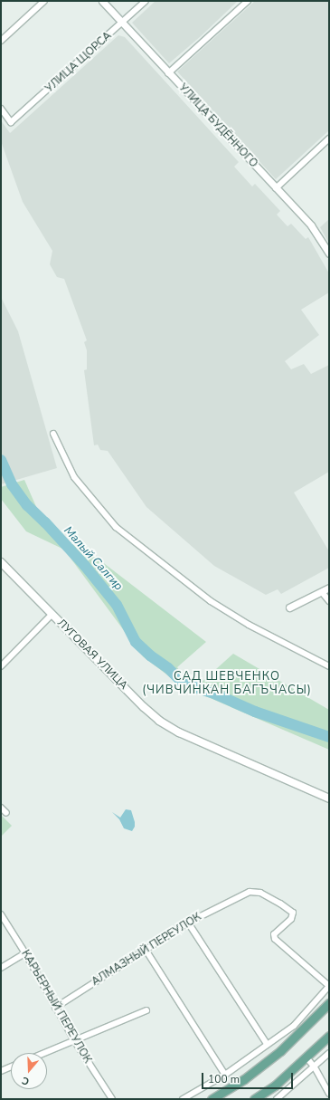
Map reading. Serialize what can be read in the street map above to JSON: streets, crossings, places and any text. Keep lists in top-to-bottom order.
{
  "streets": {
    "main road": ["ЛУГОВАЯ УЛИЦА"],
    "street": [
      "УЛИЦА ЩОРСА",
      "УЛИЦА БУДЁННОГО",
      "АЛМАЗНЫЙ ПЕРЕУЛОК",
      "КАРЬЕРНЫЙ ПЕРЕУЛОК"
    ]
  },
  "crossings": [
    ["УЛИЦА ЩОРСА", "УЛИЦА БУДЁННОГО"],
    ["АЛМАЗНЫЙ ПЕРЕУЛОК", "КАРЬЕРНЫЙ ПЕРЕУЛОК"]
  ],
  "districts": ["САД ШЕВЧЕНКО (ЧИВЧИНКАН БАГЪЧАСЫ)"],
  "water": ["Малый Салгир"],
  "scale_bar": "100 m",
  "north": "bottom"
}
